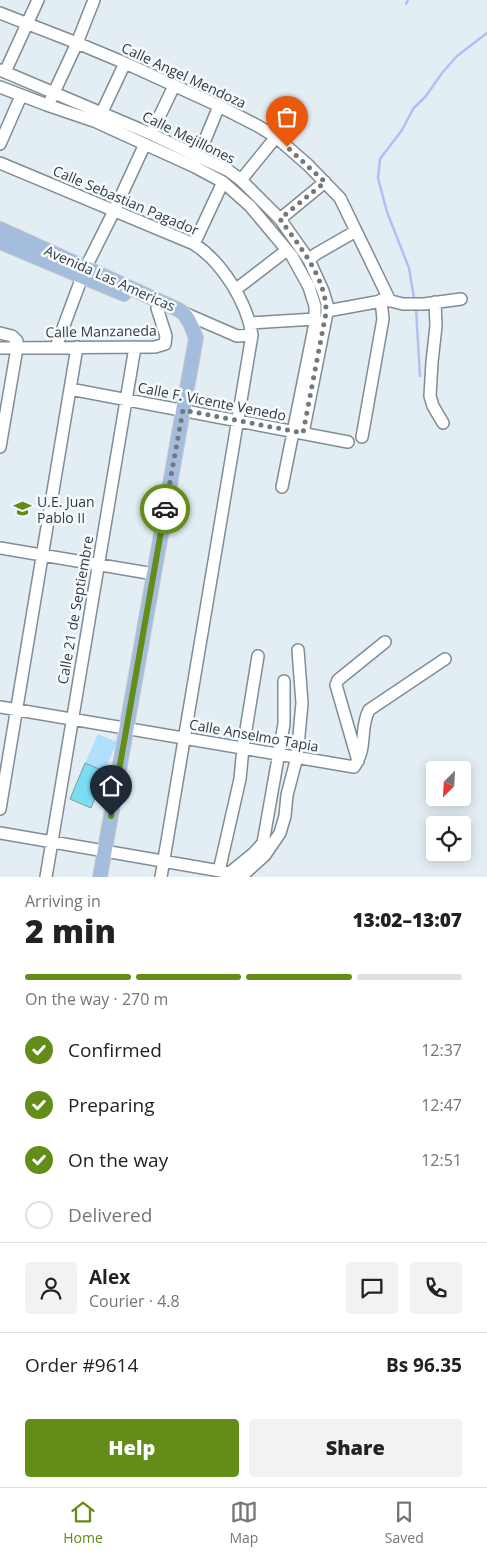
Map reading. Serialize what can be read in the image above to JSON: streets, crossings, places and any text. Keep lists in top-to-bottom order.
{
  "streets": {
    "main road": ["Avenida Las Americas"],
    "street": [
      "Calle Angel Mendoza",
      "Calle Mejillones",
      "Calle Sebastian Pagador",
      "Calle Manzaneda",
      "Calle F. Vicente Venedo",
      "Calle 21 de Septiembre",
      "Calle Anselmo Tapia"
    ]
  },
  "crossings": [
    ["Calle Mejillones", "Calle F. Vicente Venedo"],
    ["Calle Sebastian Pagador", "Calle F. Vicente Venedo"],
    ["Calle Sebastian Pagador", "Calle Anselmo Tapia"],
    ["Avenida Las Americas", "Calle Manzaneda"],
    ["Calle Manzaneda", "Calle 21 de Septiembre"],
    ["Calle F. Vicente Venedo", "Calle 21 de Septiembre"],
    ["Calle 21 de Septiembre", "Calle Anselmo Tapia"]
  ],
  "places": {
    "school or university": ["U.E. Juan Pablo II"]
  },
  "north": "bottom left",
  "page": {
    "heading": ["2 min", "Arriving in", "13:02–13:07"],
    "panel": [
      "Alex",
      "Courier · 4.8",
      "Order #9614",
      "Bs 96.35"
    ],
    "bar": "On the way · 270 m",
    "list": [
      ["Confirmed", "12:37"],
      ["Preparing", "12:47"],
      ["On the way", "12:51"],
      "Delivered"
    ],
    "buttons": ["Help", "Share"],
    "tabs": ["Home", "Map", "Saved"]
  }
}
